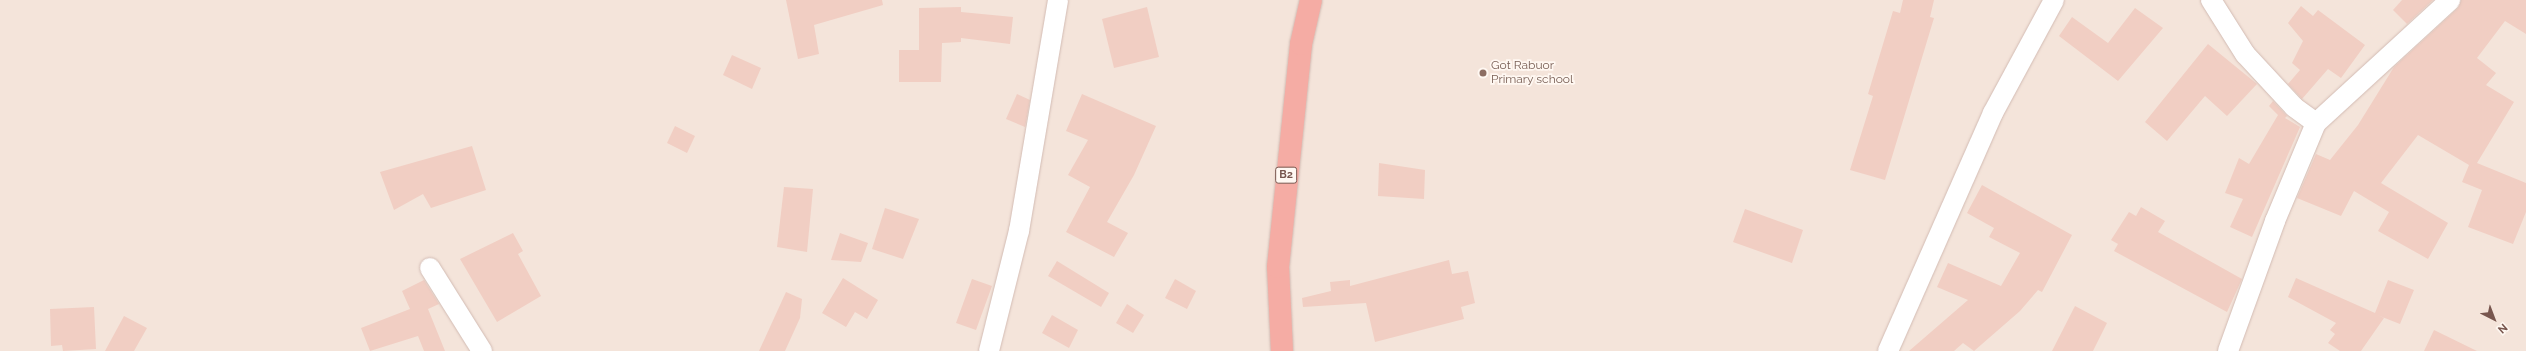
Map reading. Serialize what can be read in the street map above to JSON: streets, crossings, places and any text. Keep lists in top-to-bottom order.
{
  "streets": {
    "highway": ["B2"]
  },
  "places": ["Got Rabuor Primary school"],
  "north": "bottom right"
}
